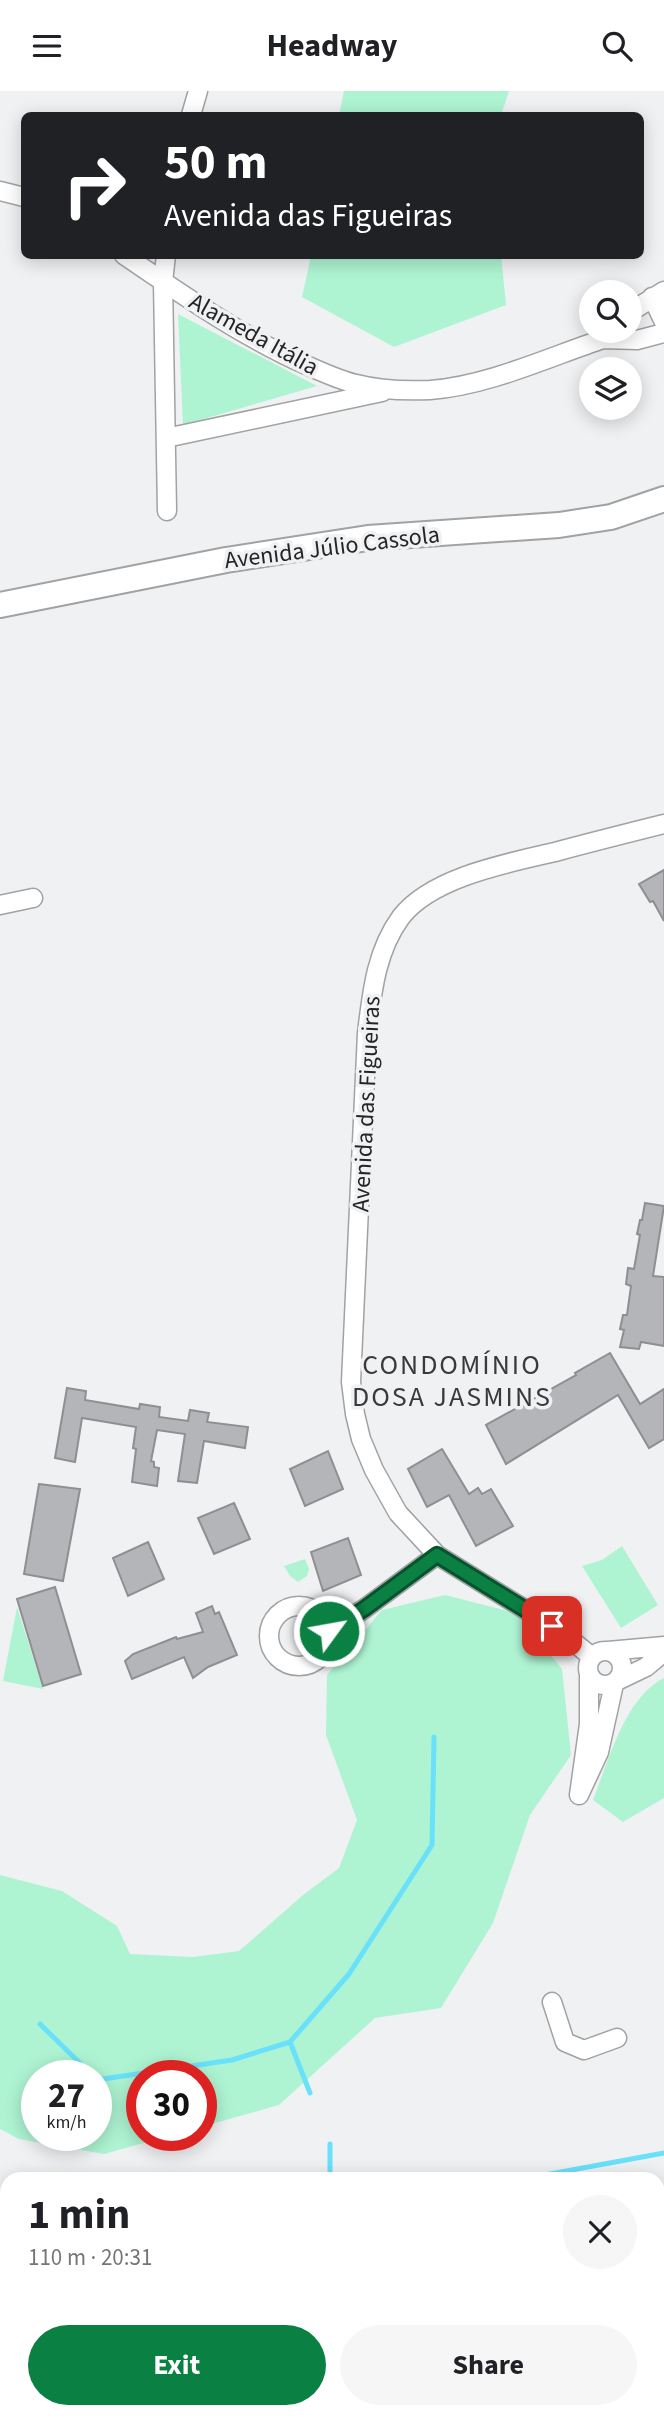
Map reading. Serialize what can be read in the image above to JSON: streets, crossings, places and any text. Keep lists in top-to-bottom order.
{
  "streets": {
    "main road": ["Avenida Júlio Cassola"],
    "street": ["Alameda Itália", "Avenida das Figueiras"]
  },
  "districts": ["CONDOMÍNIO DOSA JASMINS"],
  "page": {
    "header": "Headway",
    "turn": ["50 m", "Avenida das Figueiras"],
    "speed": "27 km/h",
    "limit": "30",
    "heading": ["1 min", "110 m · 20:31"],
    "buttons": ["Exit", "Share"]
  }
}
